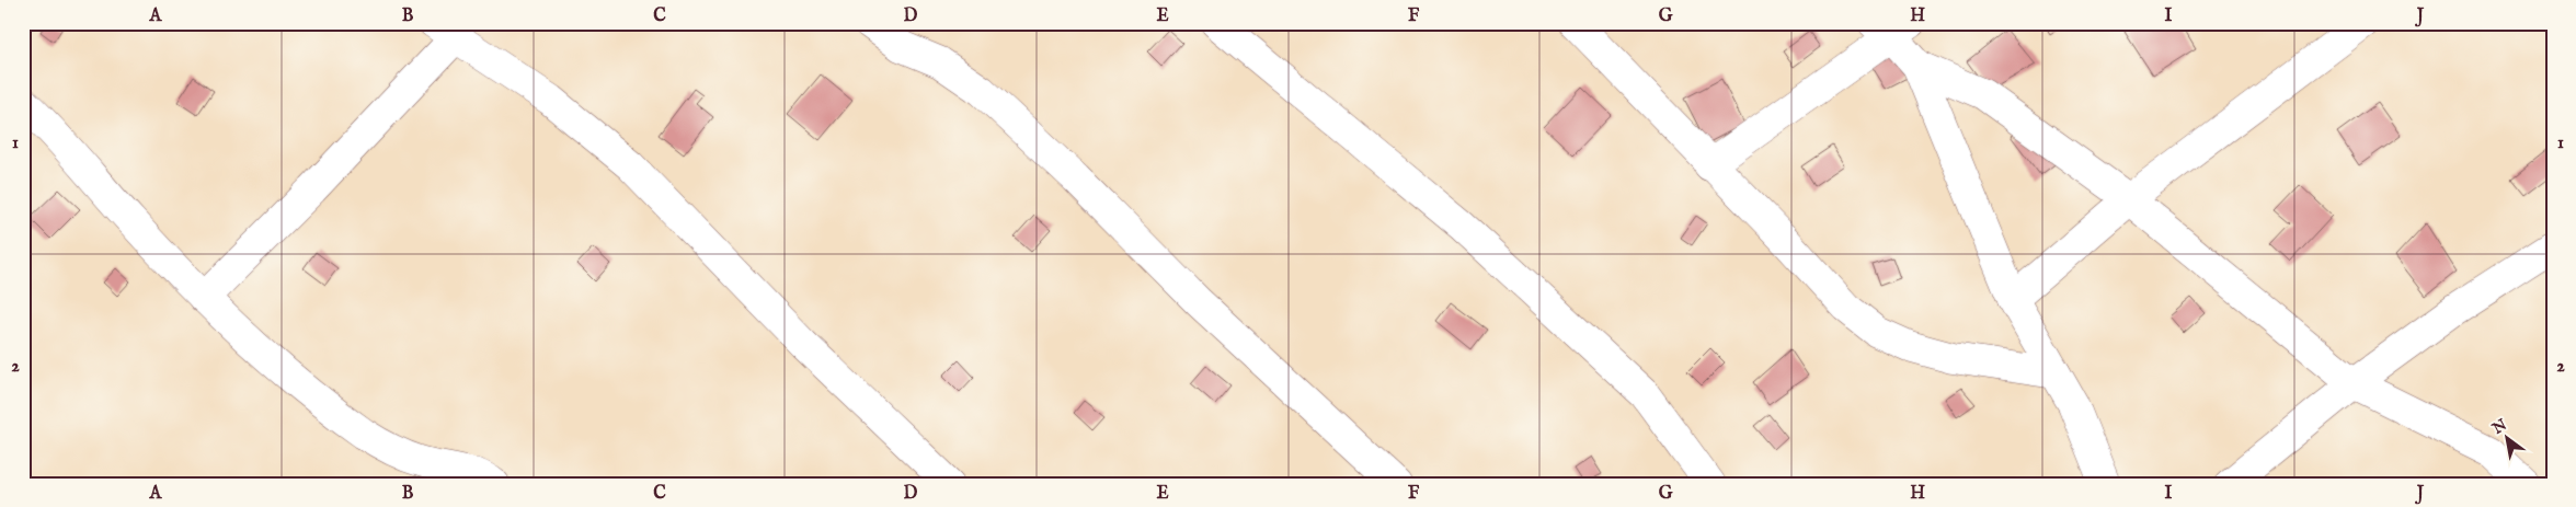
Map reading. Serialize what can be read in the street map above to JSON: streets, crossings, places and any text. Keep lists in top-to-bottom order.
{
  "north": "top left",
  "grid": {
    "columns": [
      "A",
      "B",
      "C",
      "D",
      "E",
      "F",
      "G",
      "H",
      "I",
      "J"
    ],
    "rows": ["1", "2"]
  }
}
